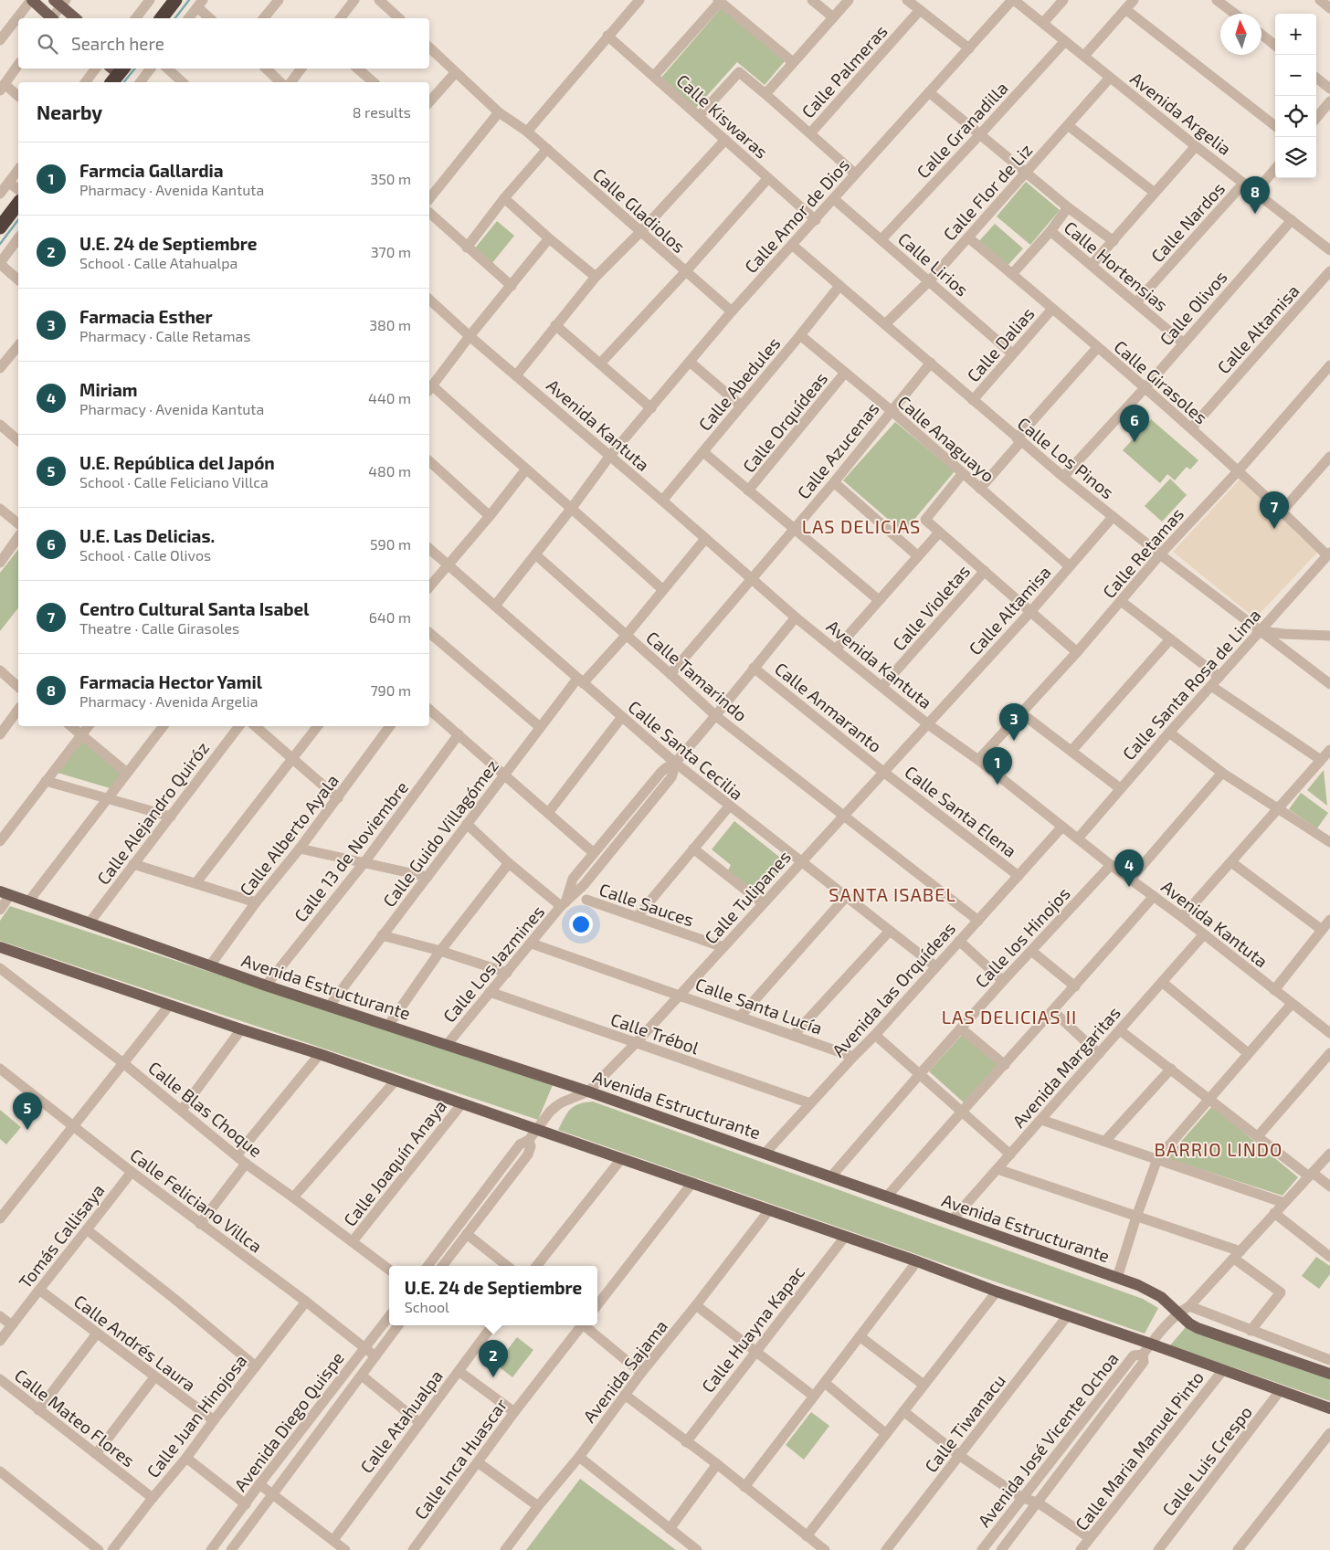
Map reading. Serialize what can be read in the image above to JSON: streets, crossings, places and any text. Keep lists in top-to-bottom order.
{
  "streets": {
    "main road": ["Avenida Estructurante"],
    "street": [
      "Calle Palmeras",
      "Avenida Argelia",
      "Calle Kiswaras",
      "Calle Granadilla",
      "Calle Flor de Liz",
      "Calle Gladiolos",
      "Calle Amor de Dios",
      "Calle Nardos",
      "Calle Lirios",
      "Calle Hortensias",
      "Calle Olivos",
      "Calle Altamisa",
      "Calle Dalias",
      "Calle Girasoles",
      "Calle Abedules",
      "Calle Orquídeas",
      "Avenida Kantuta",
      "Calle Anaguayo",
      "Calle Azucenas",
      "Calle Los Pinos",
      "Calle Retamas",
      "Calle Violetas",
      "Calle Tamarindo",
      "Calle Santa Rosa de Lima",
      "Calle Anmaranto",
      "Calle Santa Cecilia",
      "Calle Santa Elena",
      "Calle Alejandro Quiróz",
      "Calle Guido Villagómez",
      "Calle Alberto Ayala",
      "Calle 13 de Noviembre",
      "Calle Tulipanes",
      "Calle Sauces",
      "Calle los Hinojos",
      "Calle Los Jazmines",
      "Avenida las Orquídeas",
      "Calle Santa Lucía",
      "Calle Trébol",
      "Avenida Margaritas",
      "Calle Blas Choque",
      "Calle Joaquín Anaya",
      "Calle Feliciano Villca",
      "Tomás Callisaya",
      "Calle Huayna Kapac",
      "Calle Andrés Laura",
      "Avenida Sajama",
      "Calle Juan Hinojosa",
      "Calle Mateo Flores",
      "Avenida Diego Quispe",
      "Calle Atahualpa",
      "Calle Tiwanacu",
      "Avenida José Vicente Ochoa",
      "Calle Maria Manuel Pinto",
      "Calle Inca Huascar",
      "Calle Luis Crespo"
    ]
  },
  "crossings": [
    ["Avenida Argelia", "Calle Granadilla"],
    ["Avenida Argelia", "Calle Flor de Liz"],
    ["Avenida Argelia", "Calle Amor de Dios"],
    ["Avenida Argelia", "Calle Nardos"],
    ["Avenida Argelia", "Calle Olivos"],
    ["Calle Kiswaras", "Calle Amor de Dios"],
    ["Calle Granadilla", "Calle Lirios"],
    ["Calle Flor de Liz", "Calle Lirios"],
    ["Calle Flor de Liz", "Calle Girasoles"],
    ["Calle Flor de Liz", "Calle Los Pinos"],
    ["Calle Gladiolos", "Calle Amor de Dios"],
    ["Calle Amor de Dios", "Calle Lirios"],
    ["Calle Amor de Dios", "Avenida Kantuta"],
    ["Calle Amor de Dios", "Calle Los Pinos"],
    ["Calle Amor de Dios", "Calle Tamarindo"],
    ["Calle Amor de Dios", "Calle Santa Cecilia"],
    ["Calle Nardos", "Calle Hortensias"],
    ["Calle Lirios", "Calle Dalias"],
    ["Calle Hortensias", "Calle Olivos"],
    ["Calle Olivos", "Calle Girasoles"],
    ["Calle Olivos", "Calle Los Pinos"],
    ["Calle Altamisa", "Calle Girasoles"],
    ["Calle Altamisa", "Avenida Kantuta"],
    ["Calle Altamisa", "Calle Anaguayo"],
    ["Calle Altamisa", "Calle Los Pinos"],
    ["Calle Altamisa", "Calle Tulipanes"],
    ["Calle Dalias", "Calle Girasoles"],
    ["Calle Dalias", "Calle Los Pinos"],
    ["Calle Girasoles", "Calle Retamas"],
    ["Calle Girasoles", "Calle Santa Rosa de Lima"],
    ["Calle Abedules", "Avenida Kantuta"],
    ["Calle Abedules", "Calle Anaguayo"],
    ["Calle Abedules", "Calle Los Pinos"],
    ["Calle Orquídeas", "Calle Anaguayo"],
    ["Avenida Kantuta", "Calle Azucenas"],
    ["Avenida Kantuta", "Calle Retamas"],
    ["Avenida Kantuta", "Calle Violetas"],
    ["Avenida Kantuta", "Calle Santa Rosa de Lima"],
    ["Avenida Kantuta", "Calle Guido Villagómez"],
    ["Avenida Kantuta", "Calle Tulipanes"],
    ["Avenida Kantuta", "Calle los Hinojos"],
    ["Avenida Kantuta", "Calle Los Jazmines"],
    ["Avenida Kantuta", "Avenida las Orquídeas"],
    ["Avenida Kantuta", "Avenida Margaritas"],
    ["Calle Anaguayo", "Calle Azucenas"],
    ["Calle Azucenas", "Calle Los Pinos"],
    ["Calle Azucenas", "Calle Tamarindo"],
    ["Calle Los Pinos", "Calle Retamas"],
    ["Calle Los Pinos", "Calle Santa Rosa de Lima"],
    ["Calle Tamarindo", "Calle Guido Villagómez"],
    ["Calle Tamarindo", "Calle Tulipanes"],
    ["Calle Tamarindo", "Calle Los Jazmines"],
    ["Calle Tamarindo", "Avenida las Orquídeas"],
    ["Calle Anmaranto", "Calle Santa Elena"],
    ["Calle Anmaranto", "Calle Tulipanes"],
    ["Calle Anmaranto", "Calle Los Jazmines"],
    ["Calle Santa Cecilia", "Calle Guido Villagómez"],
    ["Calle Santa Cecilia", "Calle Tulipanes"],
    ["Calle Santa Cecilia", "Calle Los Jazmines"],
    ["Calle Santa Cecilia", "Avenida las Orquídeas"],
    ["Calle Santa Elena", "Calle Tulipanes"],
    ["Calle Santa Elena", "Avenida las Orquídeas"],
    ["Calle Alejandro Quiróz", "Avenida Estructurante"],
    ["Calle Guido Villagómez", "Avenida Estructurante"],
    ["Calle Alberto Ayala", "Avenida Estructurante"],
    ["Calle 13 de Noviembre", "Avenida Estructurante"],
    ["Calle Tulipanes", "Calle Sauces"],
    ["Calle Tulipanes", "Avenida Estructurante"],
    ["Calle Tulipanes", "Calle Santa Lucía"],
    ["Calle Tulipanes", "Calle Trébol"],
    ["Calle los Hinojos", "Avenida Estructurante"],
    ["Calle Los Jazmines", "Avenida Estructurante"],
    ["Calle Los Jazmines", "Calle Santa Lucía"],
    ["Calle Los Jazmines", "Calle Trébol"],
    ["Avenida Estructurante", "Avenida las Orquídeas"],
    ["Avenida Estructurante", "Avenida Margaritas"],
    ["Avenida las Orquídeas", "Calle Santa Lucía"],
    ["Avenida las Orquídeas", "Calle Trébol"],
    ["Calle Blas Choque", "Calle Joaquín Anaya"],
    ["Calle Feliciano Villca", "Tomás Callisaya"],
    ["Calle Feliciano Villca", "Calle Juan Hinojosa"],
    ["Calle Feliciano Villca", "Avenida Diego Quispe"],
    ["Tomás Callisaya", "Calle Andrés Laura"],
    ["Calle Andrés Laura", "Calle Juan Hinojosa"],
    ["Calle Juan Hinojosa", "Calle Mateo Flores"]
  ],
  "districts": [
    "LAS DELICIAS",
    "SANTA ISABEL",
    "LAS DELICIAS II",
    "BARRIO LINDO"
  ],
  "north": "top",
  "page": {
    "map_buttons": ["+", "−"],
    "search": "Search here",
    "heading": ["Nearby", "8 results"],
    "list": [
      {
        "mark": "1",
        "name": "Farmcia Gallardia",
        "note": "Pharmacy · Avenida Kantuta",
        "value": "350 m"
      },
      {
        "mark": "2",
        "name": "U.E. 24 de Septiembre",
        "note": "School · Calle Atahualpa",
        "value": "370 m"
      },
      {
        "mark": "3",
        "name": "Farmacia Esther",
        "note": "Pharmacy · Calle Retamas",
        "value": "380 m"
      },
      {
        "mark": "4",
        "name": "Miriam",
        "note": "Pharmacy · Avenida Kantuta",
        "value": "440 m"
      },
      {
        "mark": "5",
        "name": "U.E. República del Japón",
        "note": "School · Calle Feliciano Villca",
        "value": "480 m"
      },
      {
        "mark": "6",
        "name": "U.E. Las Delicias.",
        "note": "School · Calle Olivos",
        "value": "590 m"
      },
      {
        "mark": "7",
        "name": "Centro Cultural Santa Isabel",
        "note": "Theatre · Calle Girasoles",
        "value": "640 m"
      },
      {
        "mark": "8",
        "name": "Farmacia Hector Yamil",
        "note": "Pharmacy · Avenida Argelia",
        "value": "790 m"
      }
    ],
    "pins": [
      "8",
      "6",
      "7",
      "3",
      "1",
      "4",
      "5",
      "2"
    ],
    "popup": ["U.E. 24 de Septiembre", "School"]
  }
}
